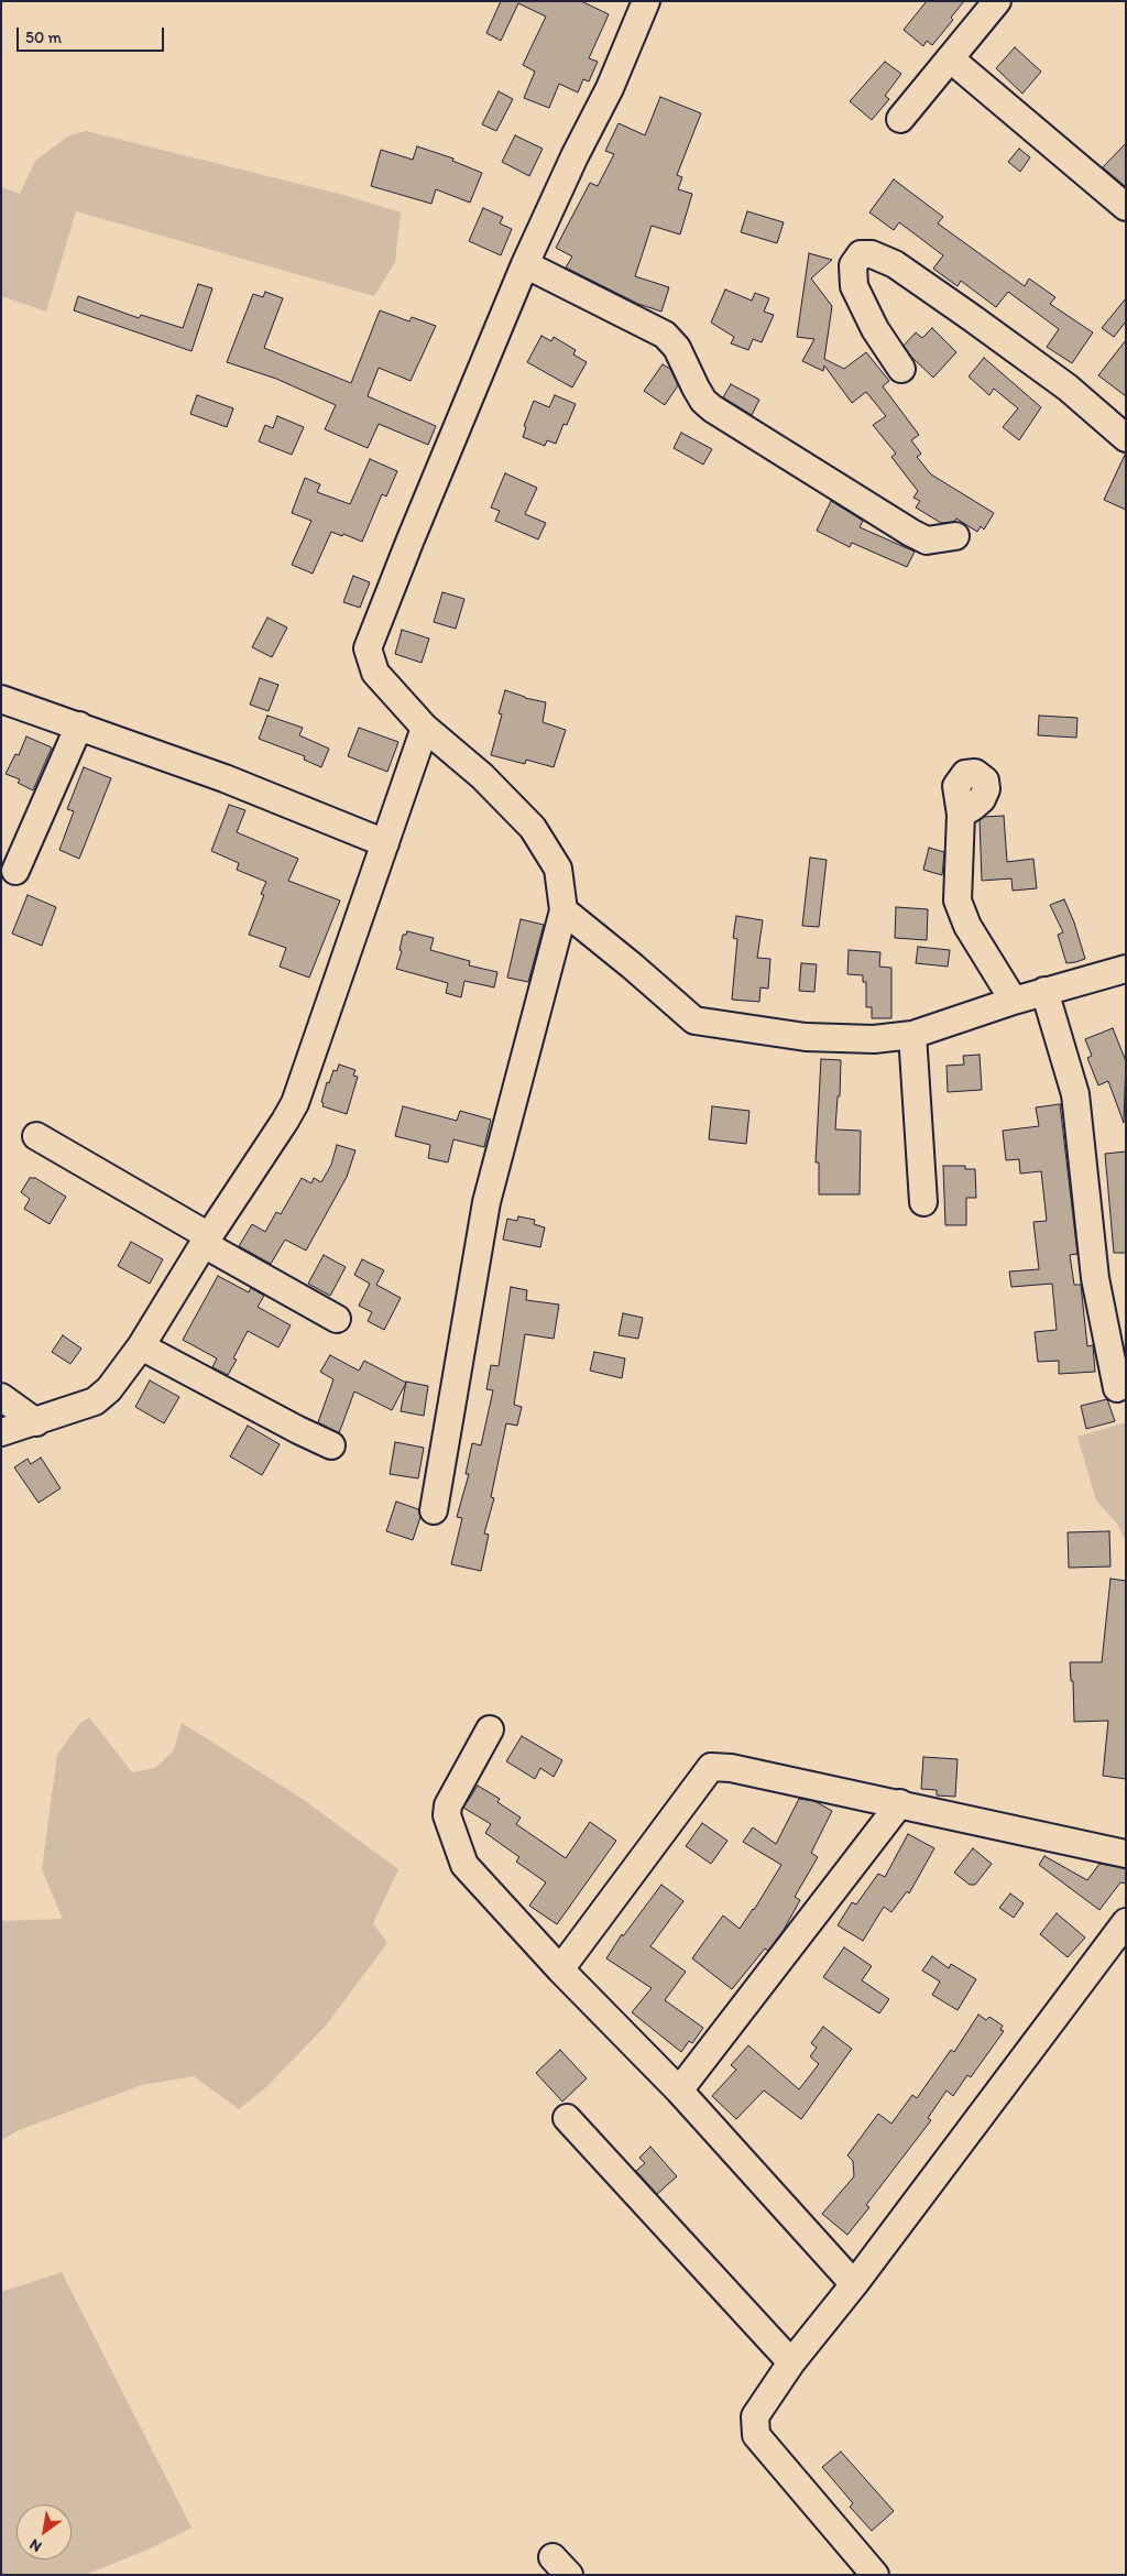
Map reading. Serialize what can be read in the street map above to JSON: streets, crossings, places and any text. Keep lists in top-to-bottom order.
{
  "scale_bar": "50 m",
  "north": "bottom left"
}
